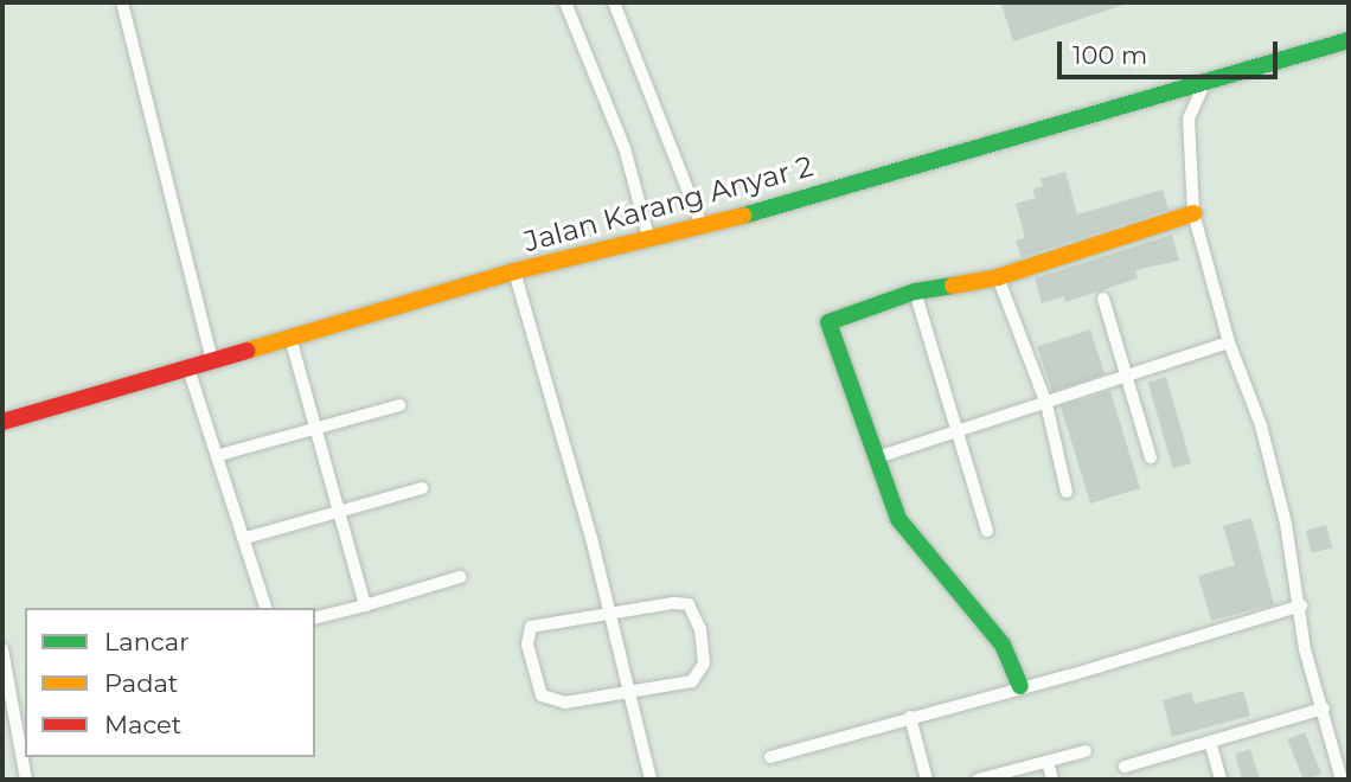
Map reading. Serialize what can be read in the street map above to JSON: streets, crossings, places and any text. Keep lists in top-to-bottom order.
{
  "streets": {
    "street": ["Jalan Karang Anyar 2"]
  },
  "legend": ["Lancar", "Padat", "Macet"],
  "scale_bar": "100 m"
}
